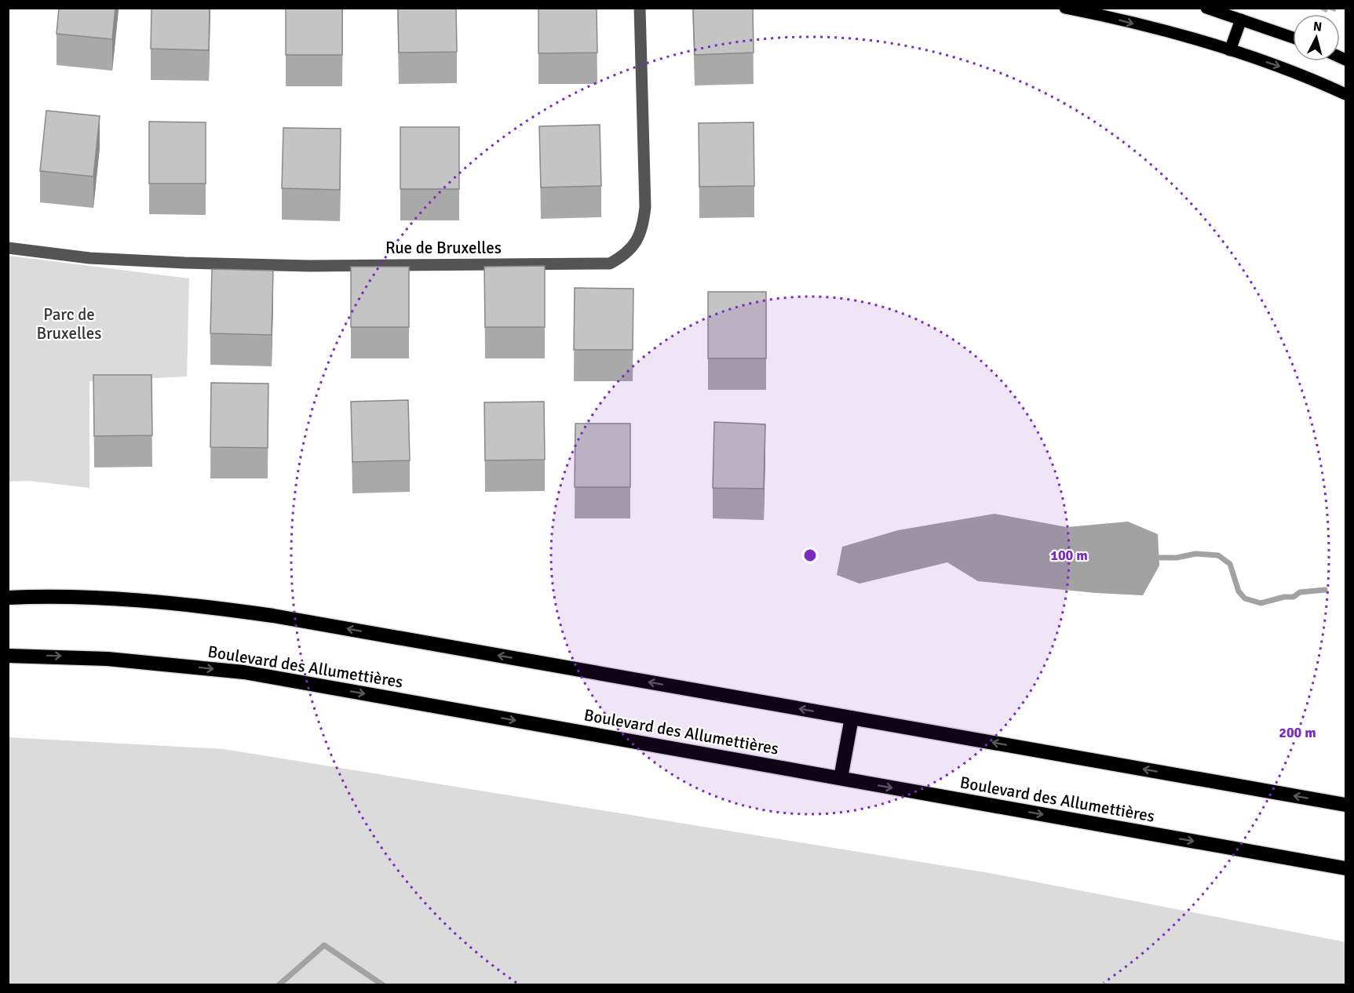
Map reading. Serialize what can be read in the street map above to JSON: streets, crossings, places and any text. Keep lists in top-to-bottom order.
{
  "streets": {
    "highway": ["Boulevard des Allumettières"],
    "street": ["Rue de Bruxelles"]
  },
  "parks": ["Parc de Bruxelles"],
  "north": "top",
  "rings": ["100 m", "200 m"]
}
